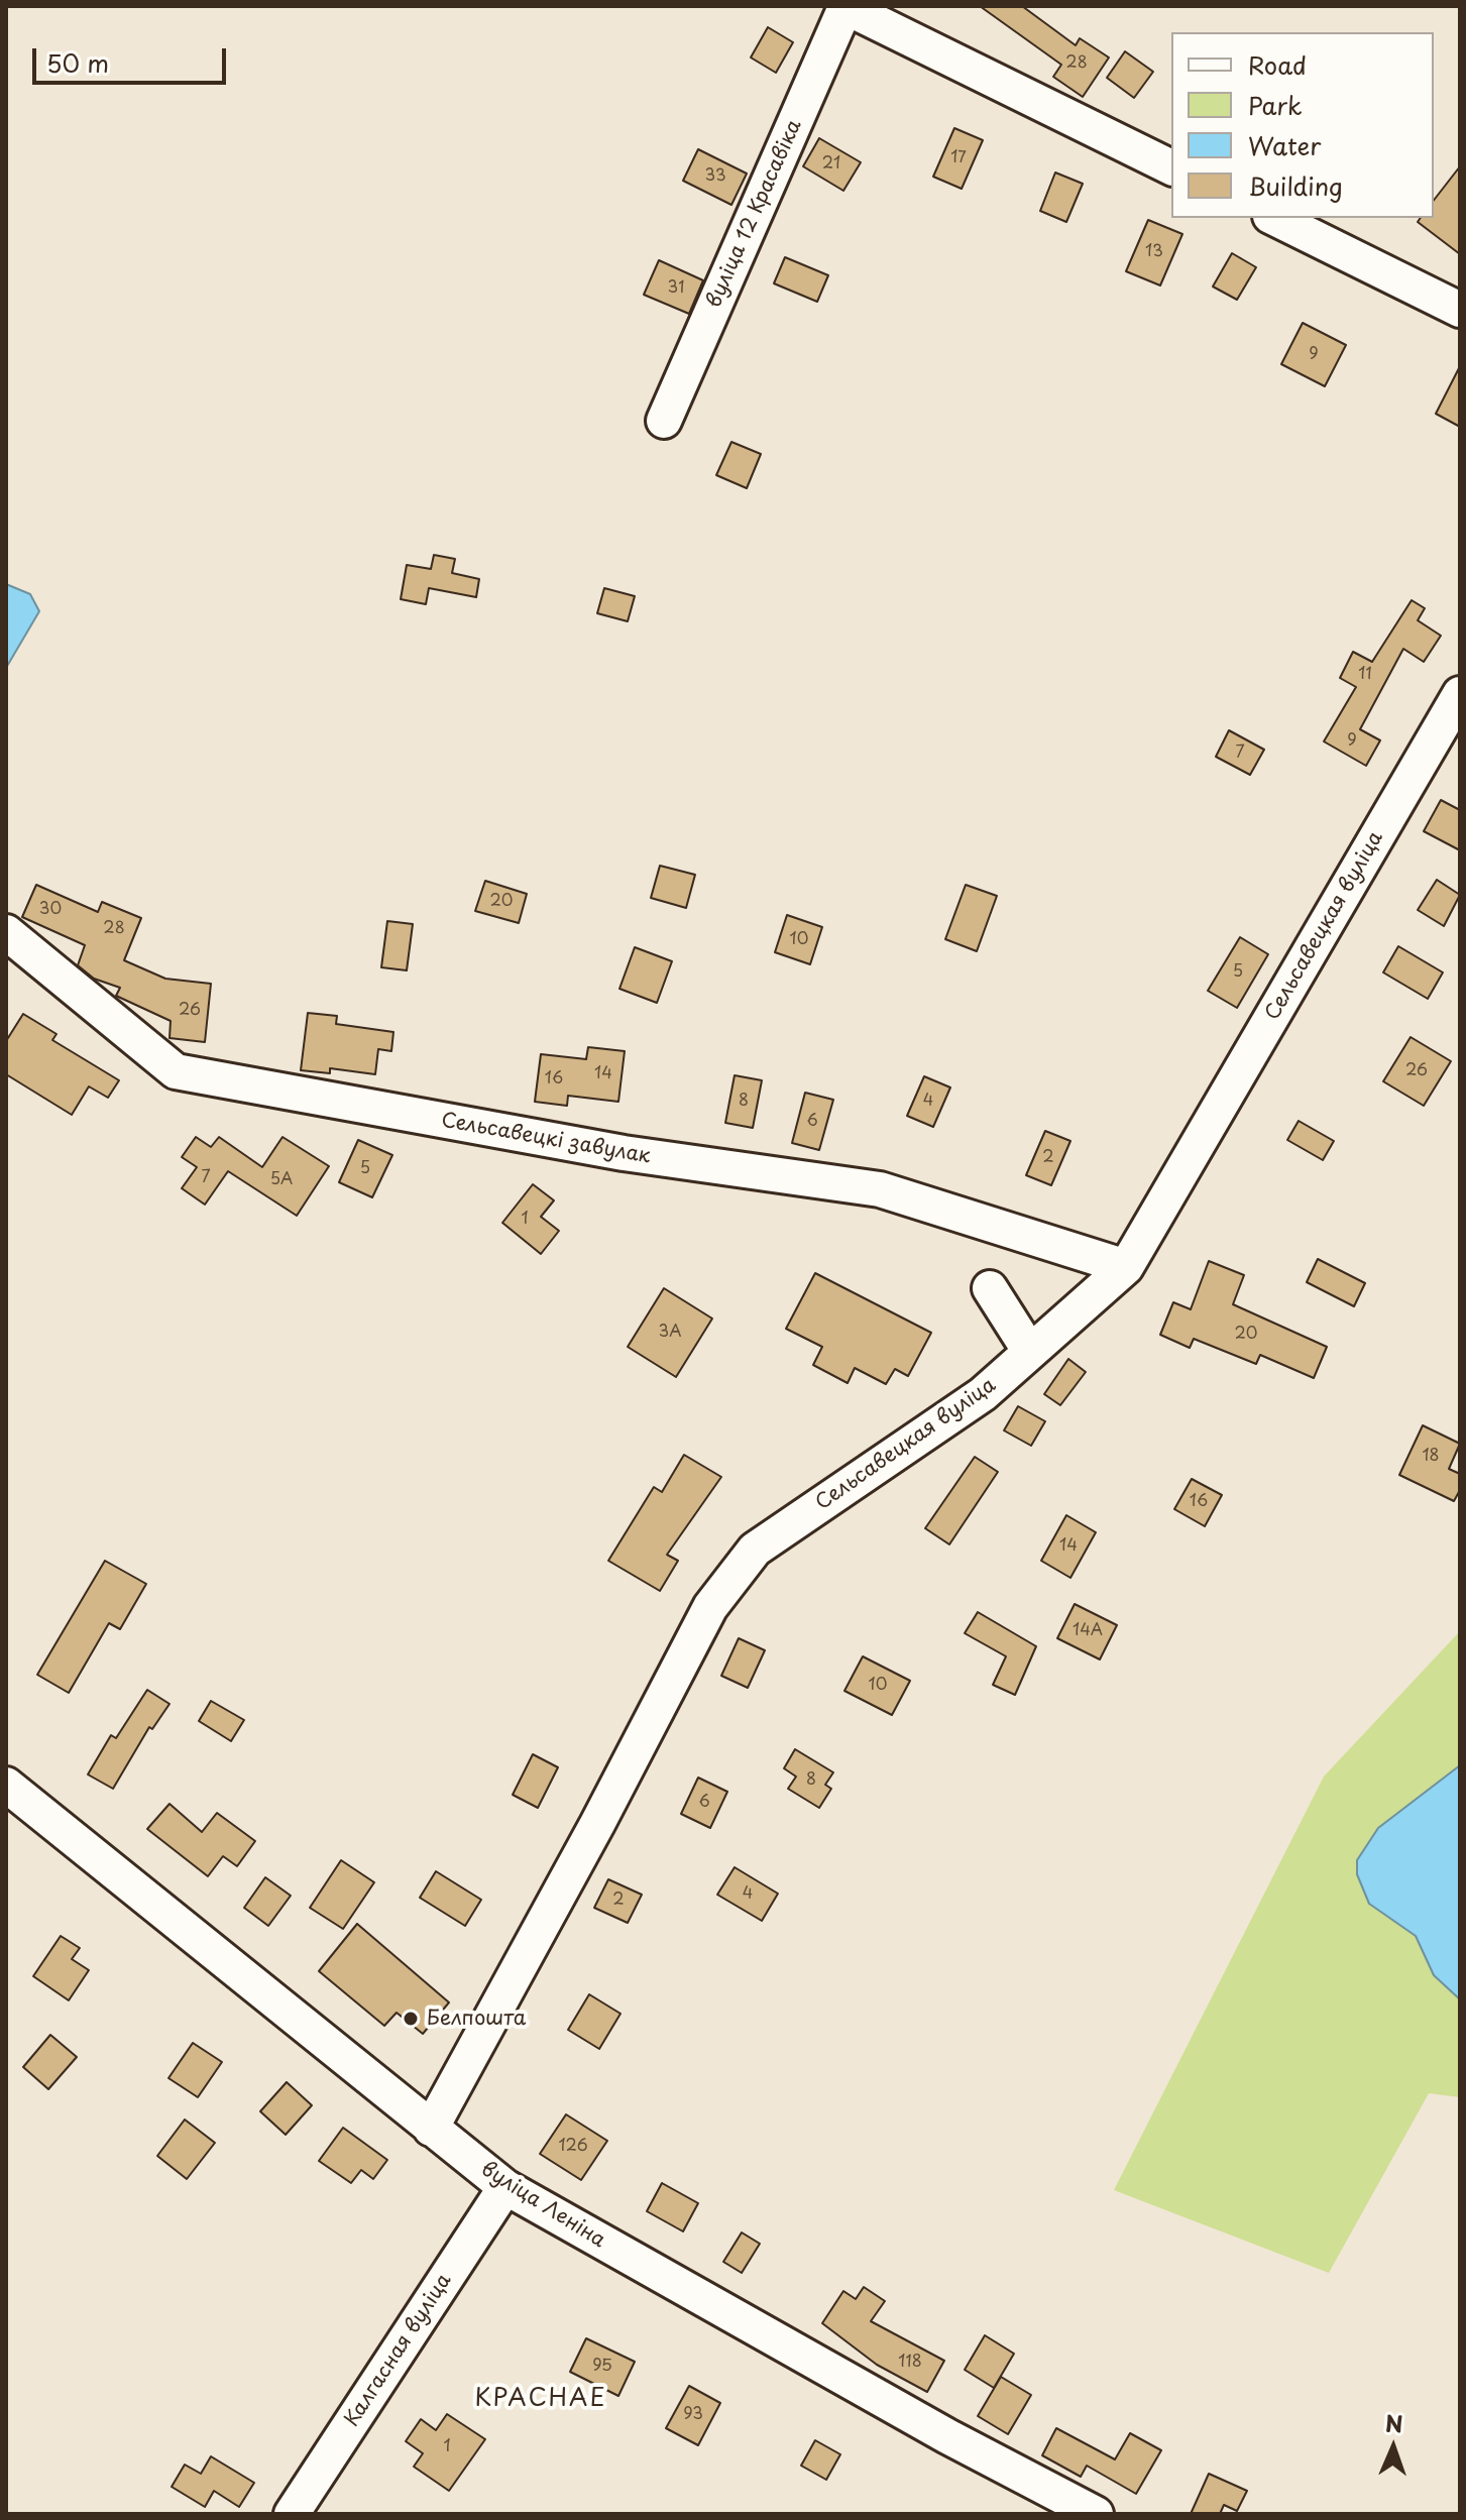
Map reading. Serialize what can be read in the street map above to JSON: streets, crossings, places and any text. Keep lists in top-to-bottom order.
{
  "streets": {
    "street": [
      "вуліца 12 Красавіка",
      "Сельсавецкая вуліца",
      "Сельсавецкі завулак",
      "вуліца Леніна",
      "Калгасная вуліца"
    ]
  },
  "crossings": [
    ["Сельсавецкая вуліца", "Сельсавецкі завулак"],
    ["Сельсавецкая вуліца", "вуліца Леніна"],
    ["вуліца Леніна", "Калгасная вуліца"]
  ],
  "districts": ["КРАСНАЕ"],
  "places": ["Белпошта"],
  "house_numbers": [
    "28",
    "17",
    "21",
    "33",
    "13",
    "31",
    "9",
    "11",
    "9",
    "7",
    "20",
    "30",
    "28",
    "10",
    "5",
    "26",
    "26",
    "14",
    "16",
    "8",
    "4",
    "6",
    "2",
    "5",
    "7",
    "5А",
    "1",
    "3А",
    "20",
    "18",
    "16",
    "14",
    "14А",
    "10",
    "8",
    "6",
    "4",
    "2",
    "126",
    "118",
    "95",
    "93",
    "1"
  ],
  "legend": [
    "Road",
    "Park",
    "Water",
    "Building"
  ],
  "scale_bar": "50 m",
  "north": "top"
}
